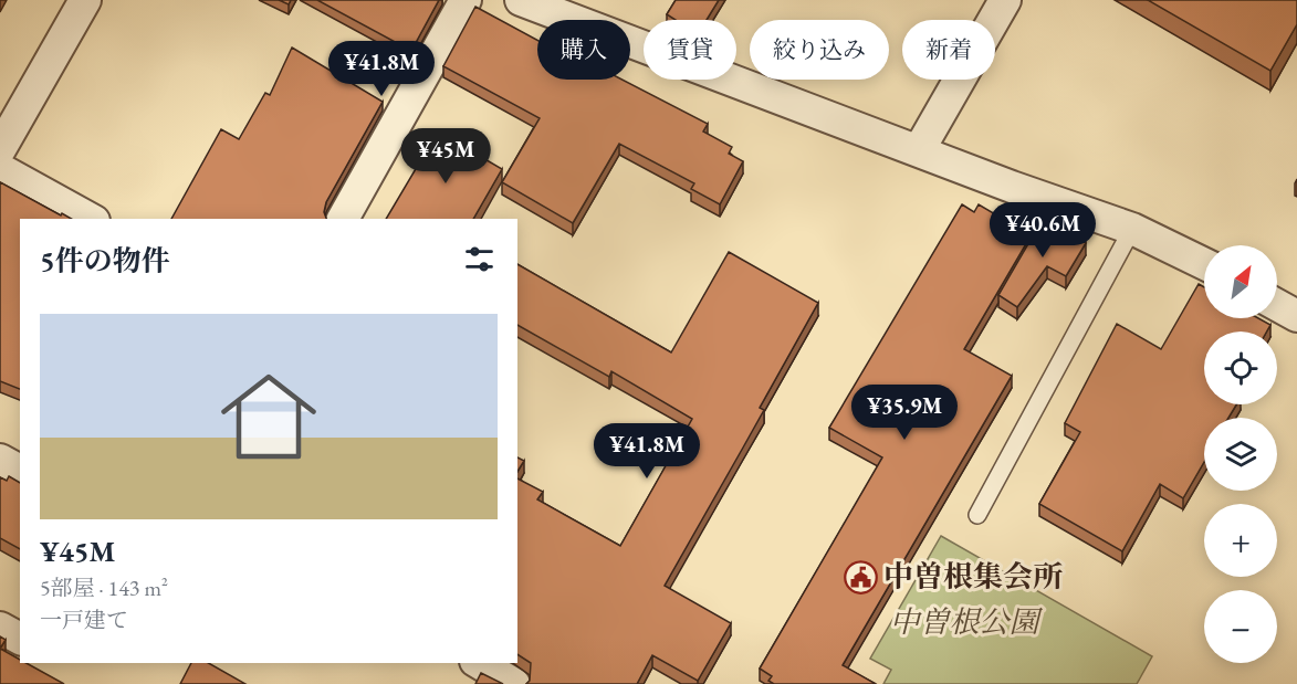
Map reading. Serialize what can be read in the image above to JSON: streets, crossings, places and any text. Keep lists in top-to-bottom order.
{
  "parks": ["中曽根公園"],
  "places": {
    "public building": ["中曽根集会所"]
  },
  "north": "top right",
  "page": {
    "chip": [
      "購入",
      "賃貸",
      "絞り込み",
      "新着"
    ],
    "price": [
      "¥41.8M",
      "¥45M",
      "¥40.6M",
      "¥35.9M",
      "¥41.8M"
    ],
    "heading": "5件の物件",
    "map_buttons": ["+", "−"],
    "list": [
      {
        "name": "¥45M",
        "note": "5部屋 · 143 m² · 一戸建て"
      }
    ]
  }
}
